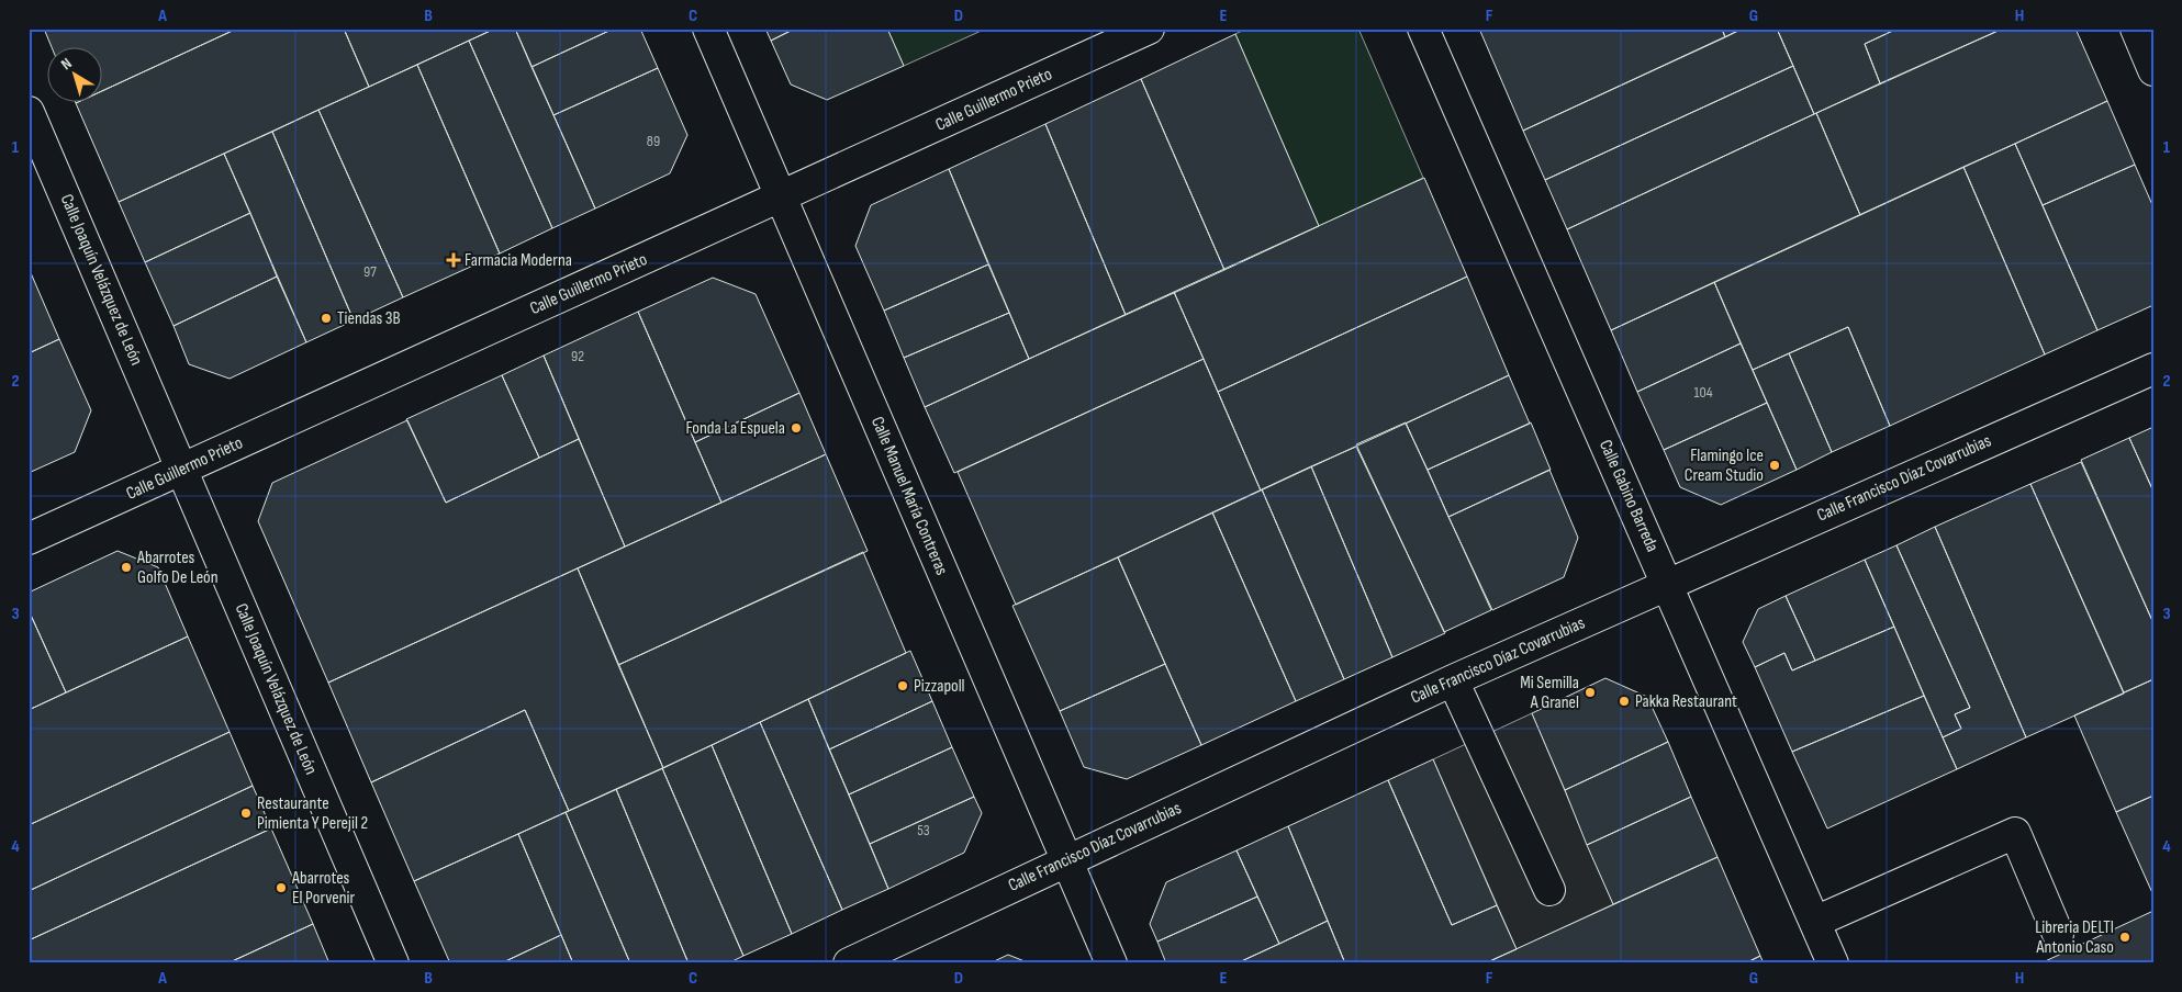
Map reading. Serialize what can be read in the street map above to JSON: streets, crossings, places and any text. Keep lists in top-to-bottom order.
{
  "streets": {
    "street": [
      "Calle Guillermo Prieto",
      "Calle Joaquín Velázquez de León",
      "Calle Francisco Díaz Covarrubias",
      "Calle Manuel María Contreras",
      "Calle Gabino Barreda"
    ]
  },
  "crossings": [
    ["Calle Guillermo Prieto", "Calle Joaquín Velázquez de León"],
    ["Calle Guillermo Prieto", "Calle Manuel María Contreras"],
    ["Calle Francisco Díaz Covarrubias", "Calle Manuel María Contreras"],
    ["Calle Francisco Díaz Covarrubias", "Calle Gabino Barreda"]
  ],
  "places": {
    "health": ["Farmacia Moderna"],
    "other": [
      "Tiendas 3B",
      "Fonda La Espuela",
      "Flamingo Ice Cream Studio",
      "Abarrotes Golfo De León",
      "Pizzapoll",
      "Mi Semilla A Granel",
      "Pakka Restaurant",
      "Restaurante Pimienta Y Perejil 2",
      "Abarrotes El Porvenir",
      "Libreria DELTI Antonio Caso"
    ]
  },
  "house_numbers": [
    "89",
    "97",
    "92",
    "104",
    "53"
  ],
  "north": "top left",
  "grid": {
    "columns": [
      "A",
      "B",
      "C",
      "D",
      "E",
      "F",
      "G",
      "H"
    ],
    "rows": [
      "1",
      "2",
      "3",
      "4"
    ]
  }
}
